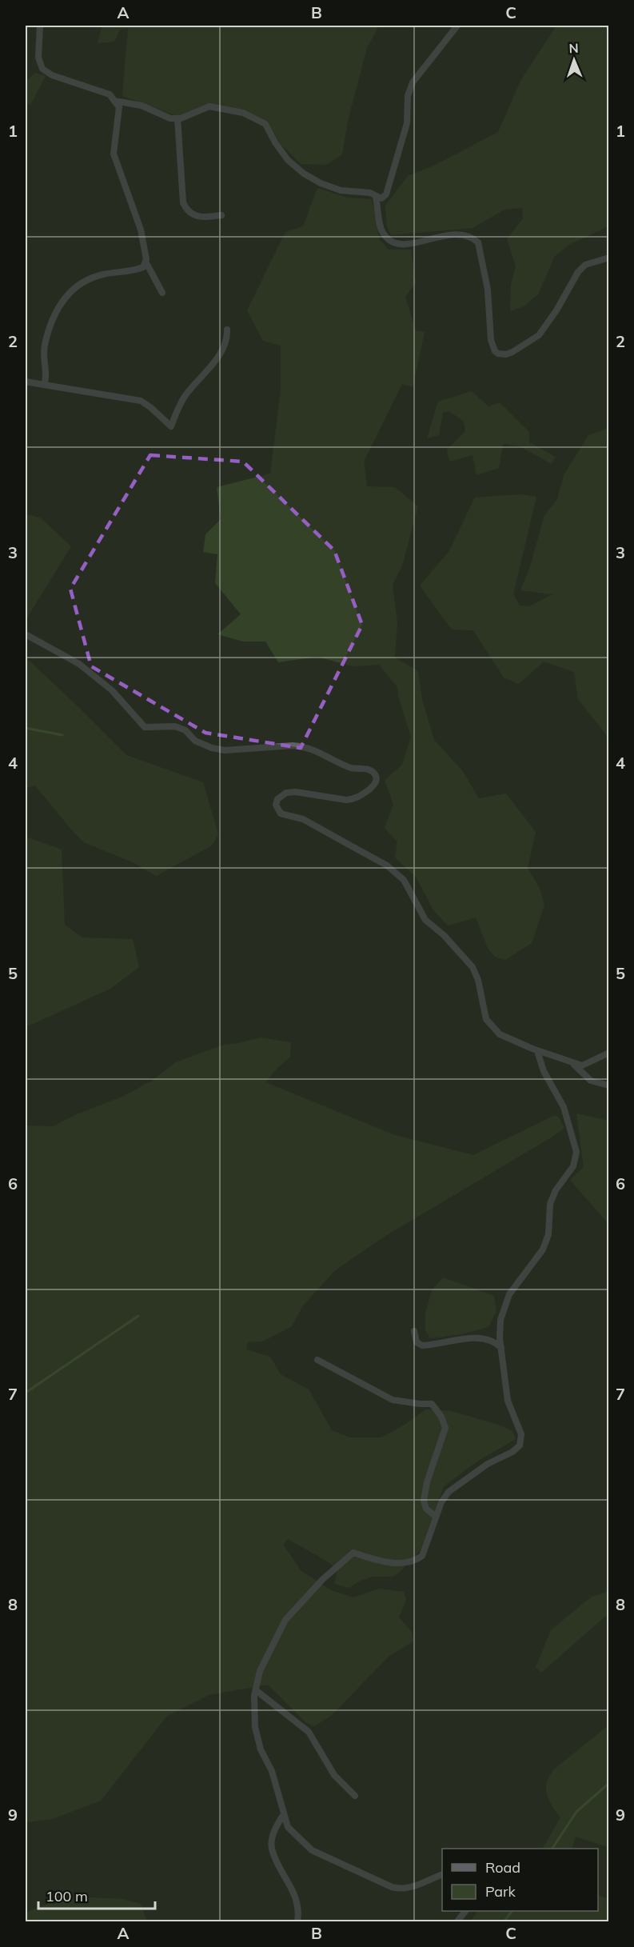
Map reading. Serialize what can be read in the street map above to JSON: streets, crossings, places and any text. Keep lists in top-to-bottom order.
{
  "legend": ["Road", "Park"],
  "scale_bar": "100 m",
  "north": "top",
  "grid": {
    "columns": ["A", "B", "C"],
    "rows": [
      "1",
      "2",
      "3",
      "4",
      "5",
      "6",
      "7",
      "8",
      "9"
    ]
  }
}
